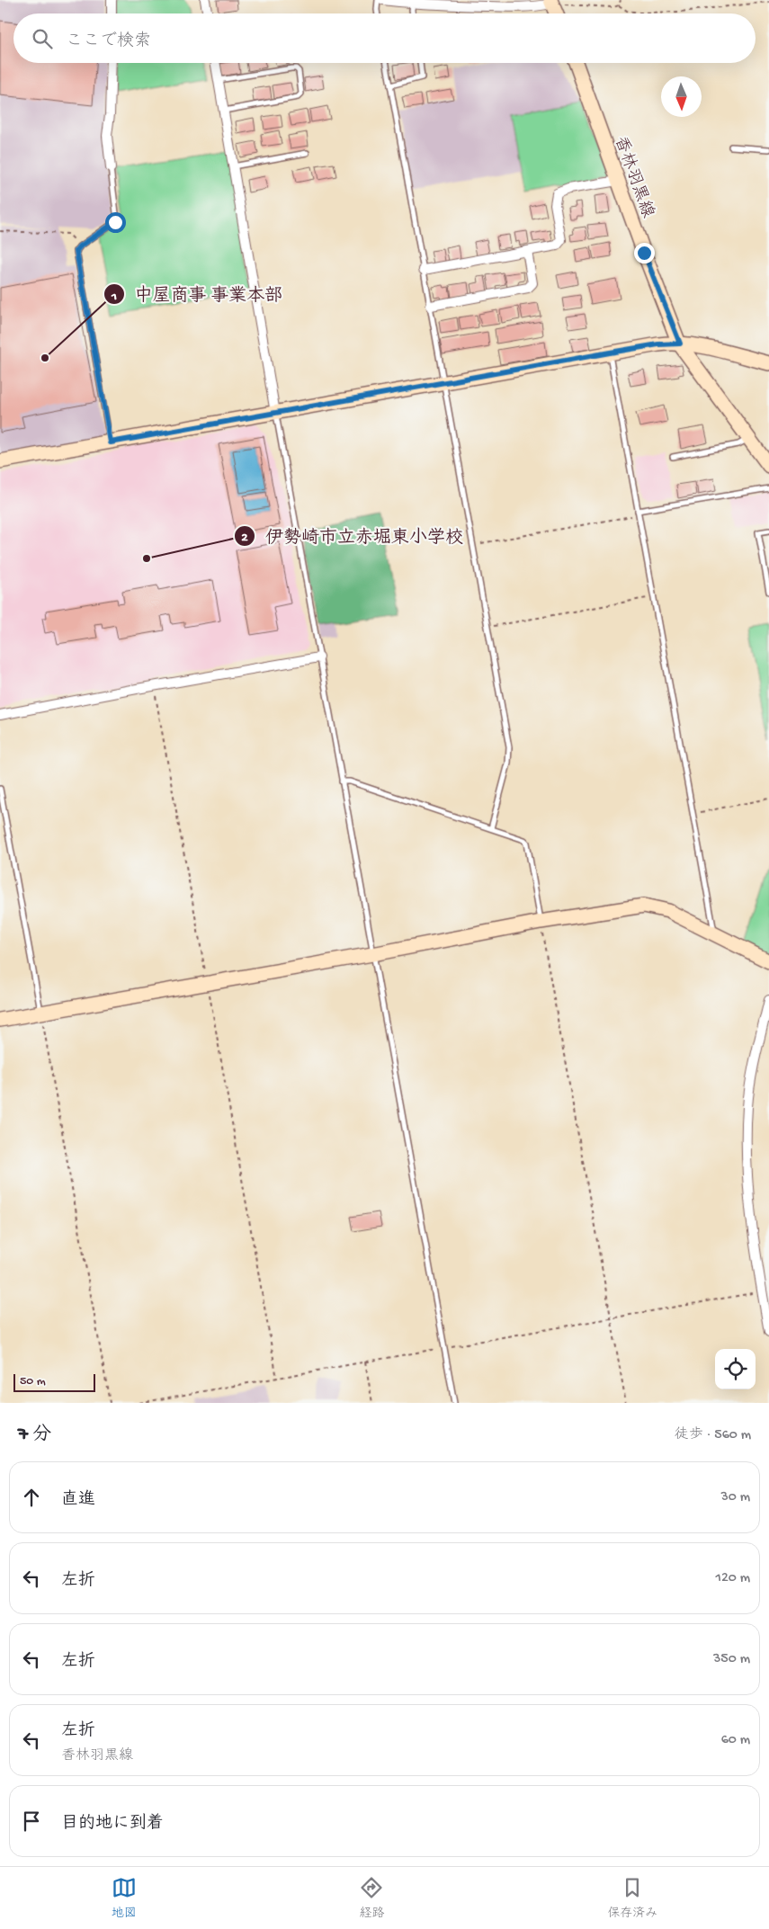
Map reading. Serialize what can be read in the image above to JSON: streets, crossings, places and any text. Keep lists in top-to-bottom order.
{
  "streets": {
    "street": ["香林羽黒線"]
  },
  "places": ["中屋商事 事業本部", "伊勢崎市立赤堀東小学校"],
  "scale_bar": "50 m",
  "north": "bottom",
  "page": {
    "search": "ここで検索",
    "scale": "50 m",
    "heading": ["7 分", "徒歩 · 560 m"],
    "list": [
      ["直進", "30 m"],
      ["左折", "120 m"],
      ["左折", "350 m"],
      ["左折", "香林羽黒線", "60 m"],
      "目的地に到着"
    ],
    "nav": ["地図", "経路", "保存済み"]
  }
}
